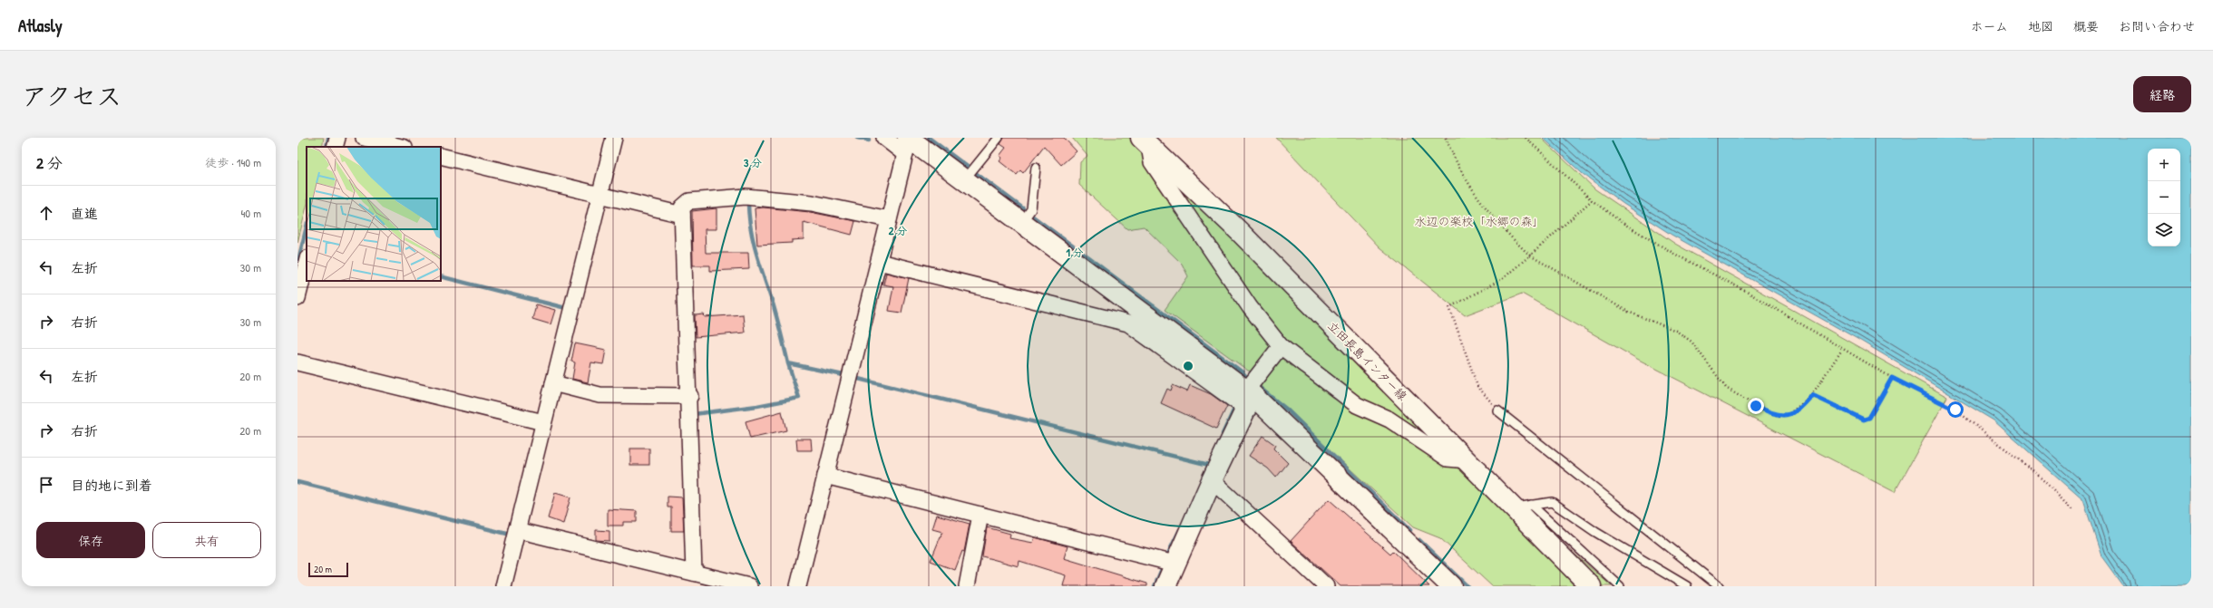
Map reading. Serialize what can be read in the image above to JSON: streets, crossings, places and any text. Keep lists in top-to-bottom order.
{
  "streets": {
    "street": ["立田長島インター線"]
  },
  "parks": ["水辺の楽校「水郷の森」"],
  "scale_bar": "20 m",
  "page": {
    "header": "Atlasly",
    "nav": [
      "ホーム",
      "地図",
      "概要",
      "お問い合わせ"
    ],
    "title": "アクセス",
    "buttons": [
      "経路",
      ["保存", "共有"]
    ],
    "heading": ["2 分", "徒歩 · 140 m"],
    "map_buttons": ["+", "−"],
    "list": [
      ["直進", "40 m"],
      ["左折", "30 m"],
      ["右折", "30 m"],
      ["左折", "20 m"],
      ["右折", "20 m"],
      "目的地に到着"
    ],
    "scale": "20 m"
  },
  "rings": ["3 分", "2 分", "1 分"]
}
